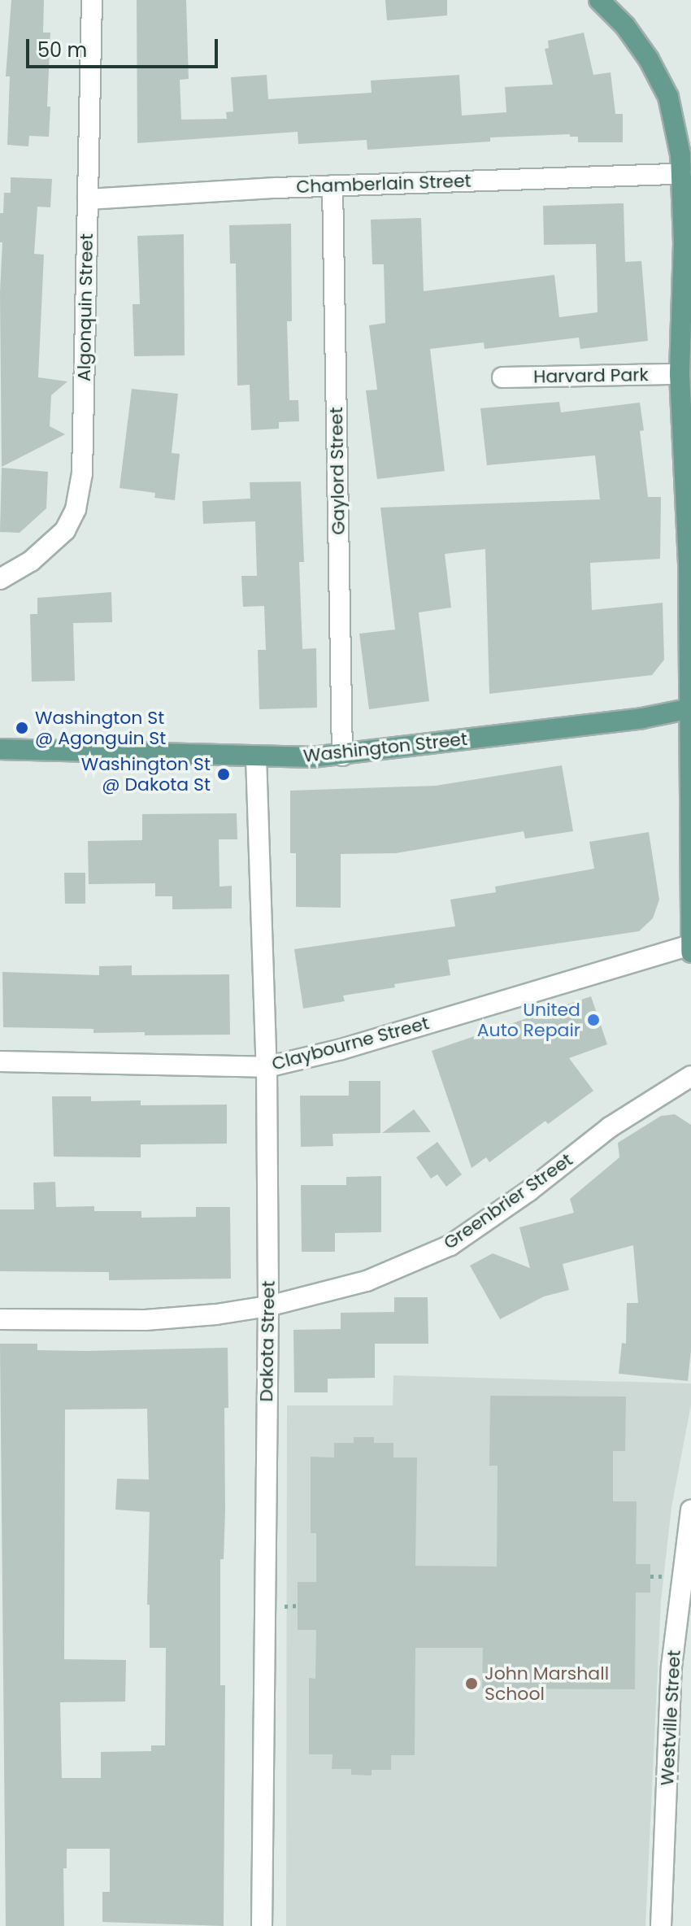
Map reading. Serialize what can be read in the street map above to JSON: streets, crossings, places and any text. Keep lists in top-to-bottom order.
{
  "streets": {
    "main road": ["Washington Street"],
    "street": [
      "Chamberlain Street",
      "Algonquin Street",
      "Harvard Park",
      "Gaylord Street",
      "Claybourne Street",
      "Greenbrier Street",
      "Dakota Street",
      "Westville Street"
    ]
  },
  "crossings": [
    ["Chamberlain Street", "Algonquin Street"],
    ["Chamberlain Street", "Gaylord Street"],
    ["Gaylord Street", "Washington Street"],
    ["Washington Street", "Dakota Street"],
    ["Claybourne Street", "Dakota Street"],
    ["Greenbrier Street", "Dakota Street"]
  ],
  "places": [
    "Washington St @ Agonguin St",
    "Washington St @ Dakota St",
    "United Auto Repair",
    "John Marshall School"
  ],
  "scale_bar": "50 m"
}
